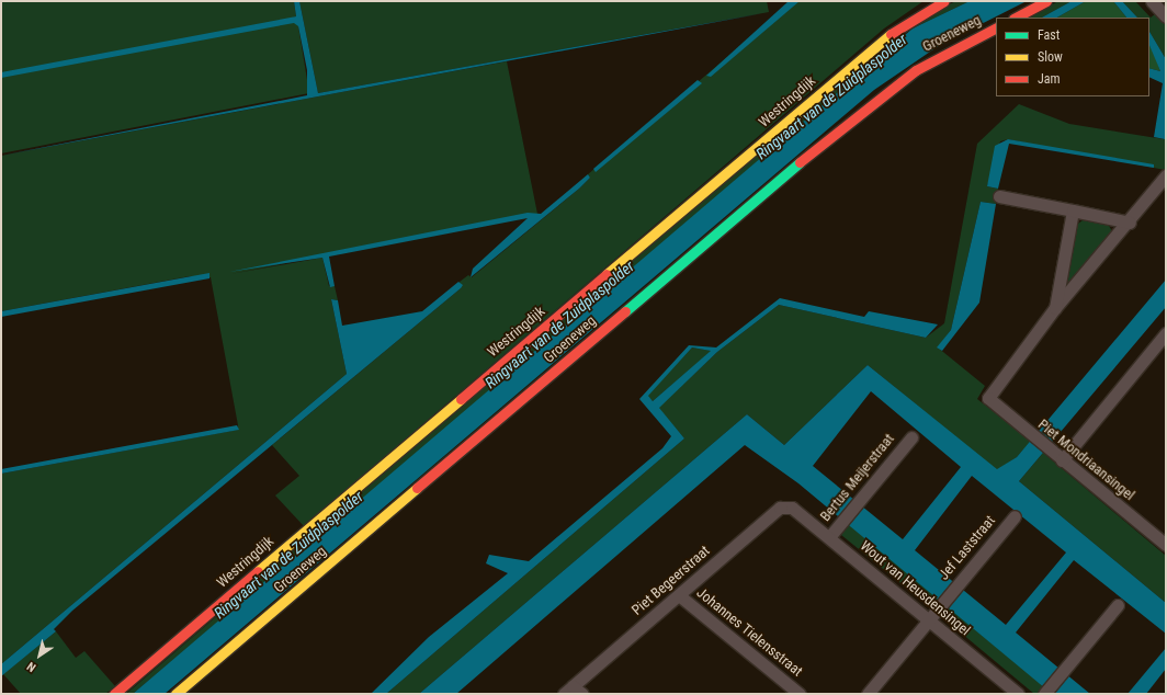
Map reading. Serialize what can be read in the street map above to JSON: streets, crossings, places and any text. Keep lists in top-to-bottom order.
{
  "streets": {
    "street": [
      "Groeneweg",
      "Westringdijk",
      "Piet Mondriaansingel",
      "Bertus Meijerstraat",
      "Jef Laststraat",
      "Piet Begeerstraat",
      "Wout van Heusdensingel",
      "Johannes Tielensstraat"
    ]
  },
  "crossings": [
    ["Bertus Meijerstraat", "Wout van Heusdensingel"],
    ["Jef Laststraat", "Wout van Heusdensingel"],
    ["Piet Begeerstraat", "Wout van Heusdensingel"],
    ["Piet Begeerstraat", "Johannes Tielensstraat"]
  ],
  "water": ["Ringvaart van de Zuidplaspolder"],
  "legend": ["Fast", "Slow", "Jam"],
  "north": "bottom left"
}
